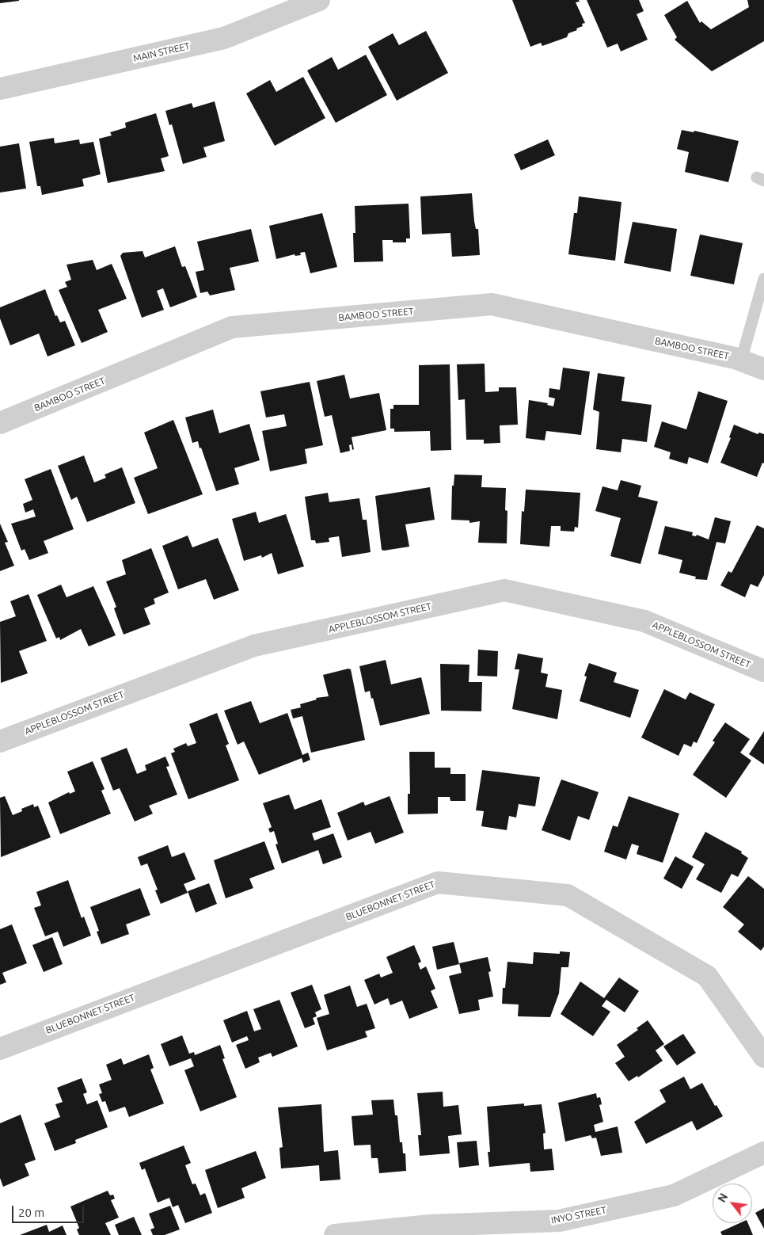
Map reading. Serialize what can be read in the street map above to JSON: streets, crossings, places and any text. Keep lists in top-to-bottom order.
{
  "streets": {
    "street": [
      "MAIN STREET",
      "BAMBOO STREET",
      "APPLEBLOSSOM STREET",
      "BLUEBONNET STREET",
      "INYO STREET"
    ]
  },
  "scale_bar": "20 m",
  "north": "top left"
}
